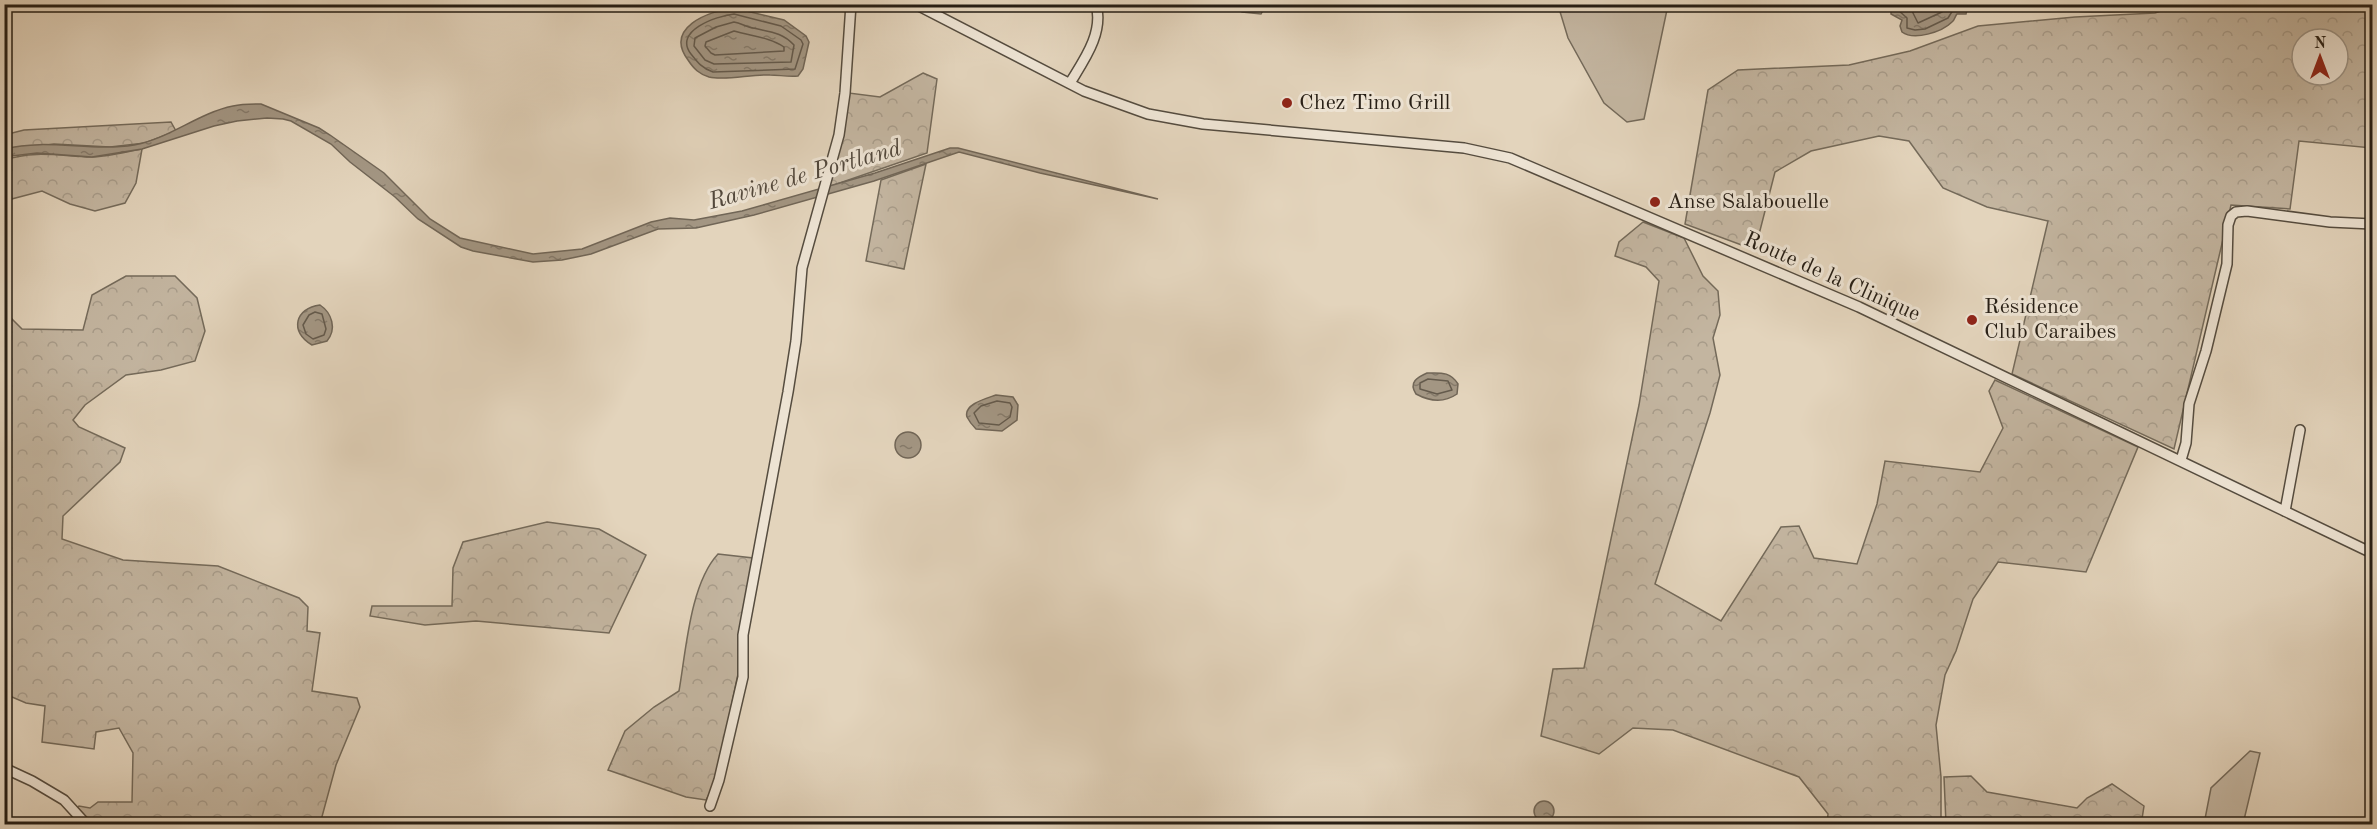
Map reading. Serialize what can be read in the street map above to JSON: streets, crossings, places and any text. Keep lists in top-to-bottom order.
{
  "streets": {
    "street": ["Route de la Clinique"]
  },
  "water": ["Ravine de Portland"],
  "places": ["Chez Timo Grill", "Anse Salabouelle", "Résidence Club Caraibes"],
  "north": "top"
}
